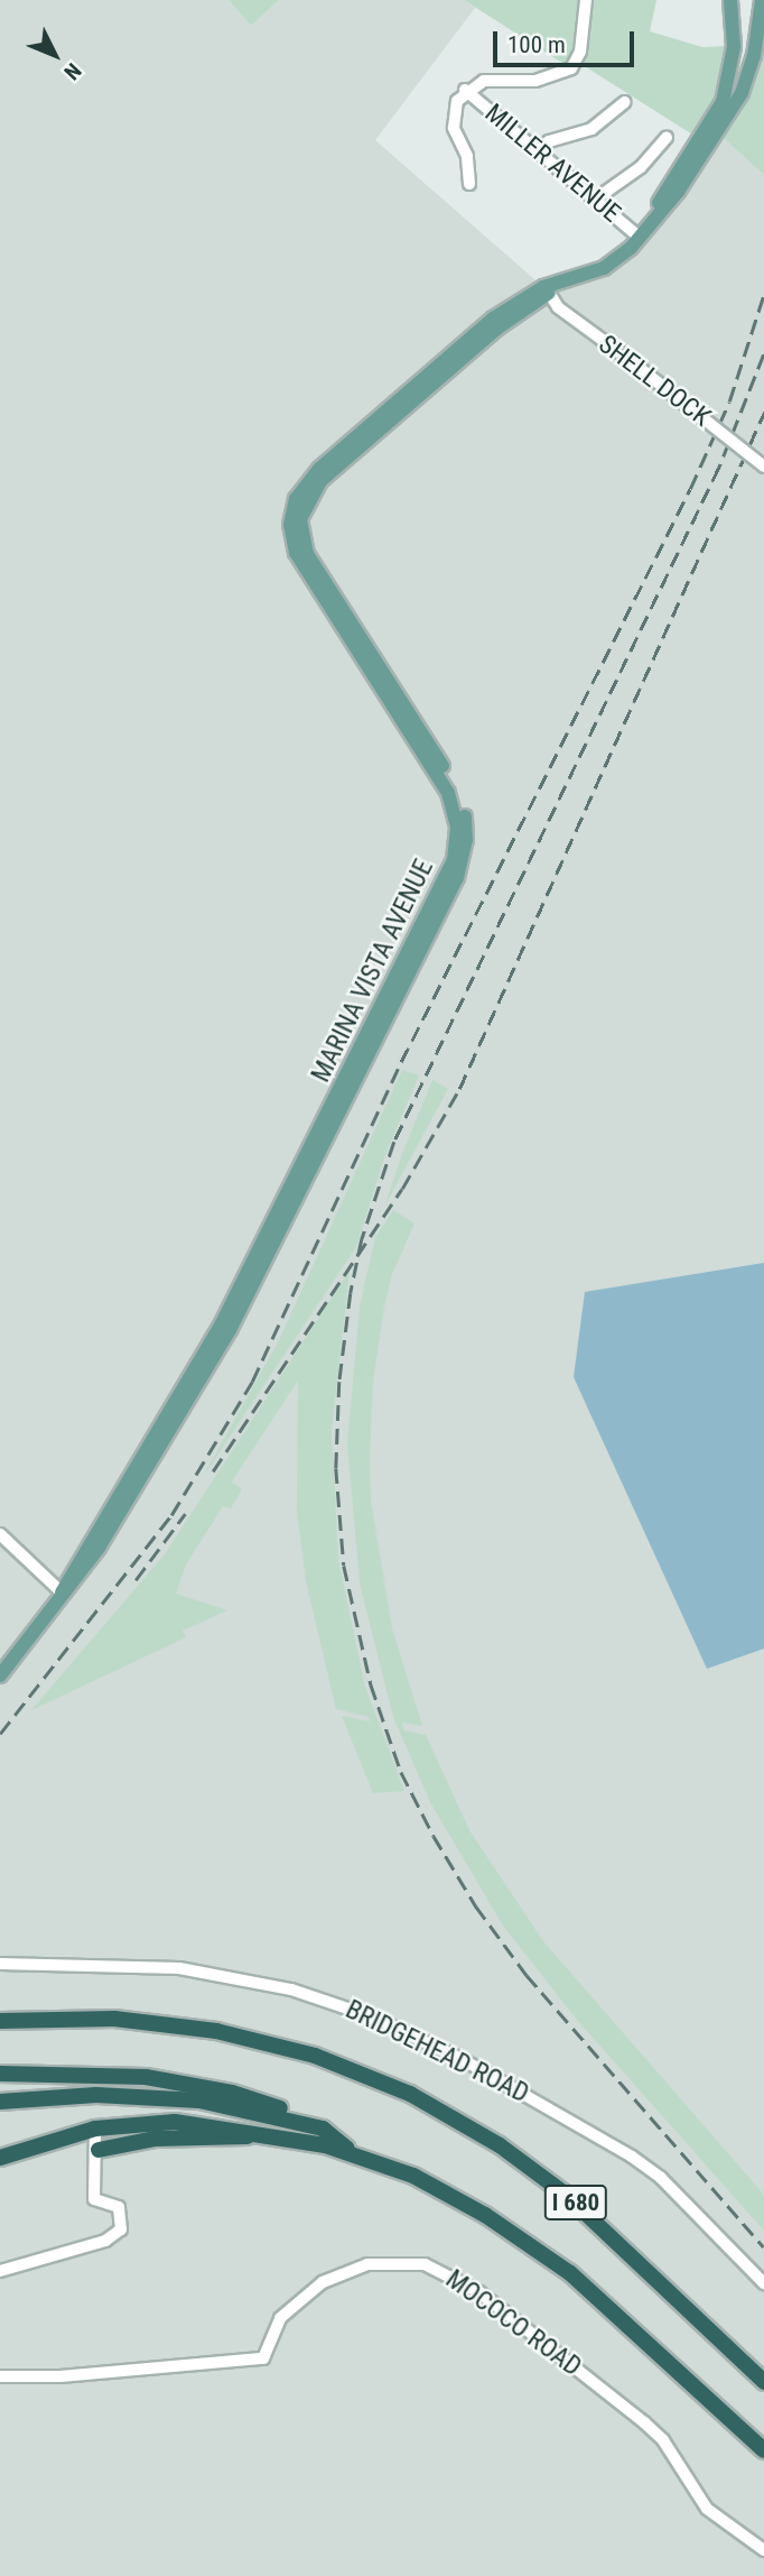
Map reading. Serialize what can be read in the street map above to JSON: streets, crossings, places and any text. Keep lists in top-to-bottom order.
{
  "streets": {
    "highway": ["I 680"],
    "main road": ["MARINA VISTA AVENUE"],
    "street": [
      "MILLER AVENUE",
      "SHELL DOCK",
      "BRIDGEHEAD ROAD",
      "MOCOCO ROAD"
    ]
  },
  "crossings": [
    ["MILLER AVENUE", "MARINA VISTA AVENUE"],
    ["SHELL DOCK", "MARINA VISTA AVENUE"]
  ],
  "scale_bar": "100 m",
  "north": "bottom right"
}
